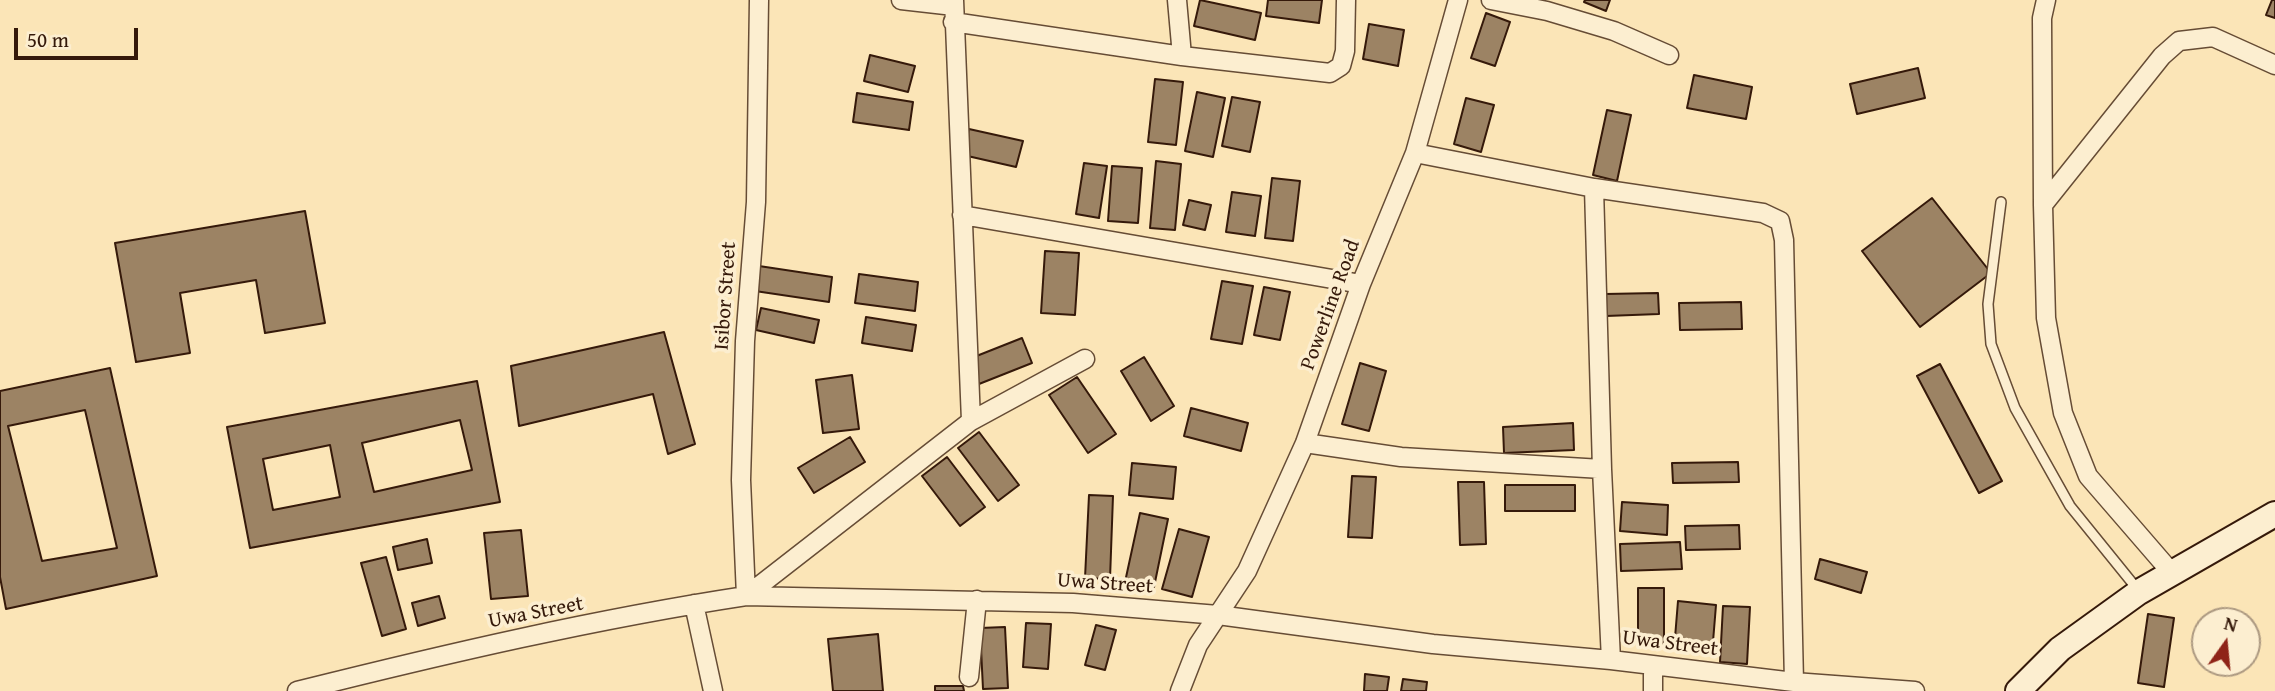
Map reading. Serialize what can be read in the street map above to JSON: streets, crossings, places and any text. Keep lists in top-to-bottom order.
{
  "streets": {
    "street": ["Isibor Street", "Powerline Road", "Uwa Street"]
  },
  "crossings": [
    ["Isibor Street", "Uwa Street"],
    ["Powerline Road", "Uwa Street"]
  ],
  "scale_bar": "50 m",
  "north": "top"
}
